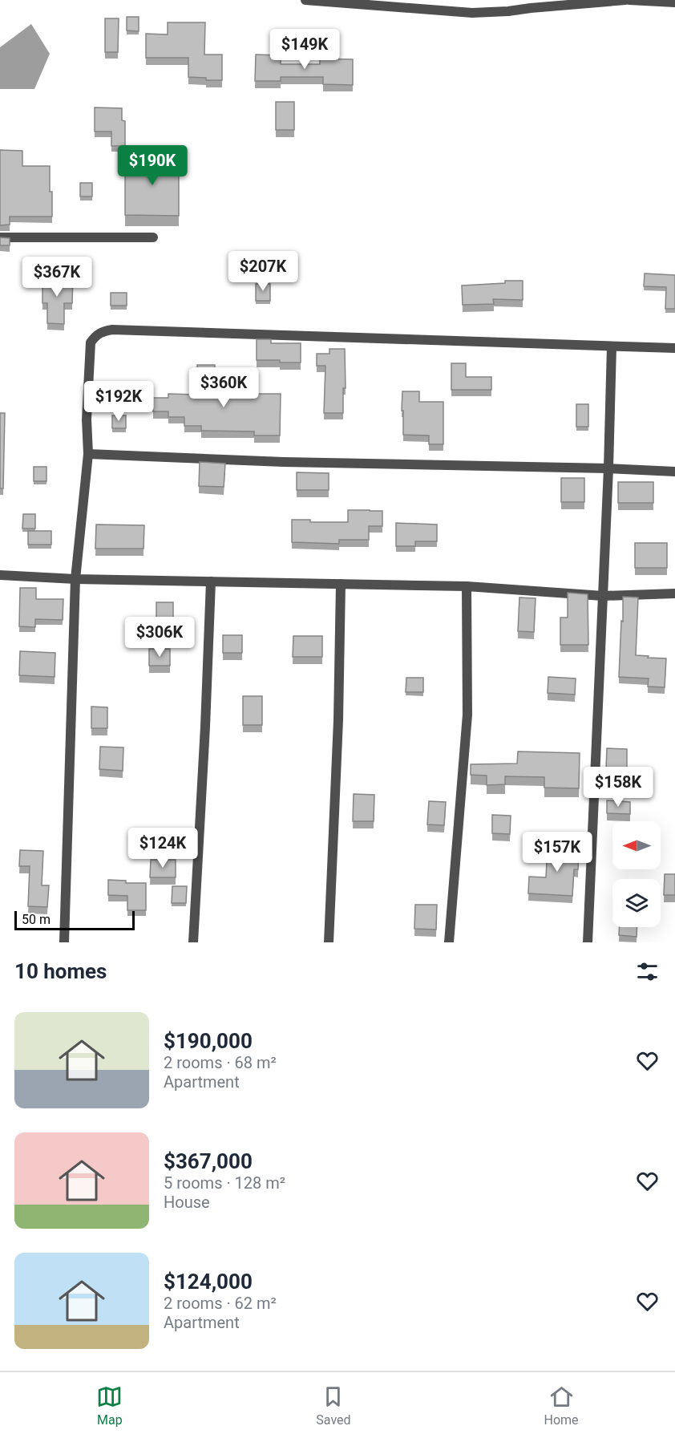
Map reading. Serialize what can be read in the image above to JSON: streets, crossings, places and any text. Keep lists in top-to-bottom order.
{
  "scale_bar": "50 m",
  "north": "left",
  "page": {
    "price": [
      "$149K",
      "$190K",
      "$207K",
      "$367K",
      "$360K",
      "$192K",
      "$306K",
      "$158K",
      "$124K",
      "$157K"
    ],
    "scale": "50 m",
    "heading": "10 homes",
    "list": [
      {
        "name": "$190,000",
        "note": "2 rooms · 68 m² · Apartment"
      },
      {
        "name": "$367,000",
        "note": "5 rooms · 128 m² · House"
      },
      {
        "name": "$124,000",
        "note": "2 rooms · 62 m² · Apartment"
      }
    ],
    "tabs": ["Map", "Saved", "Home"]
  }
}
